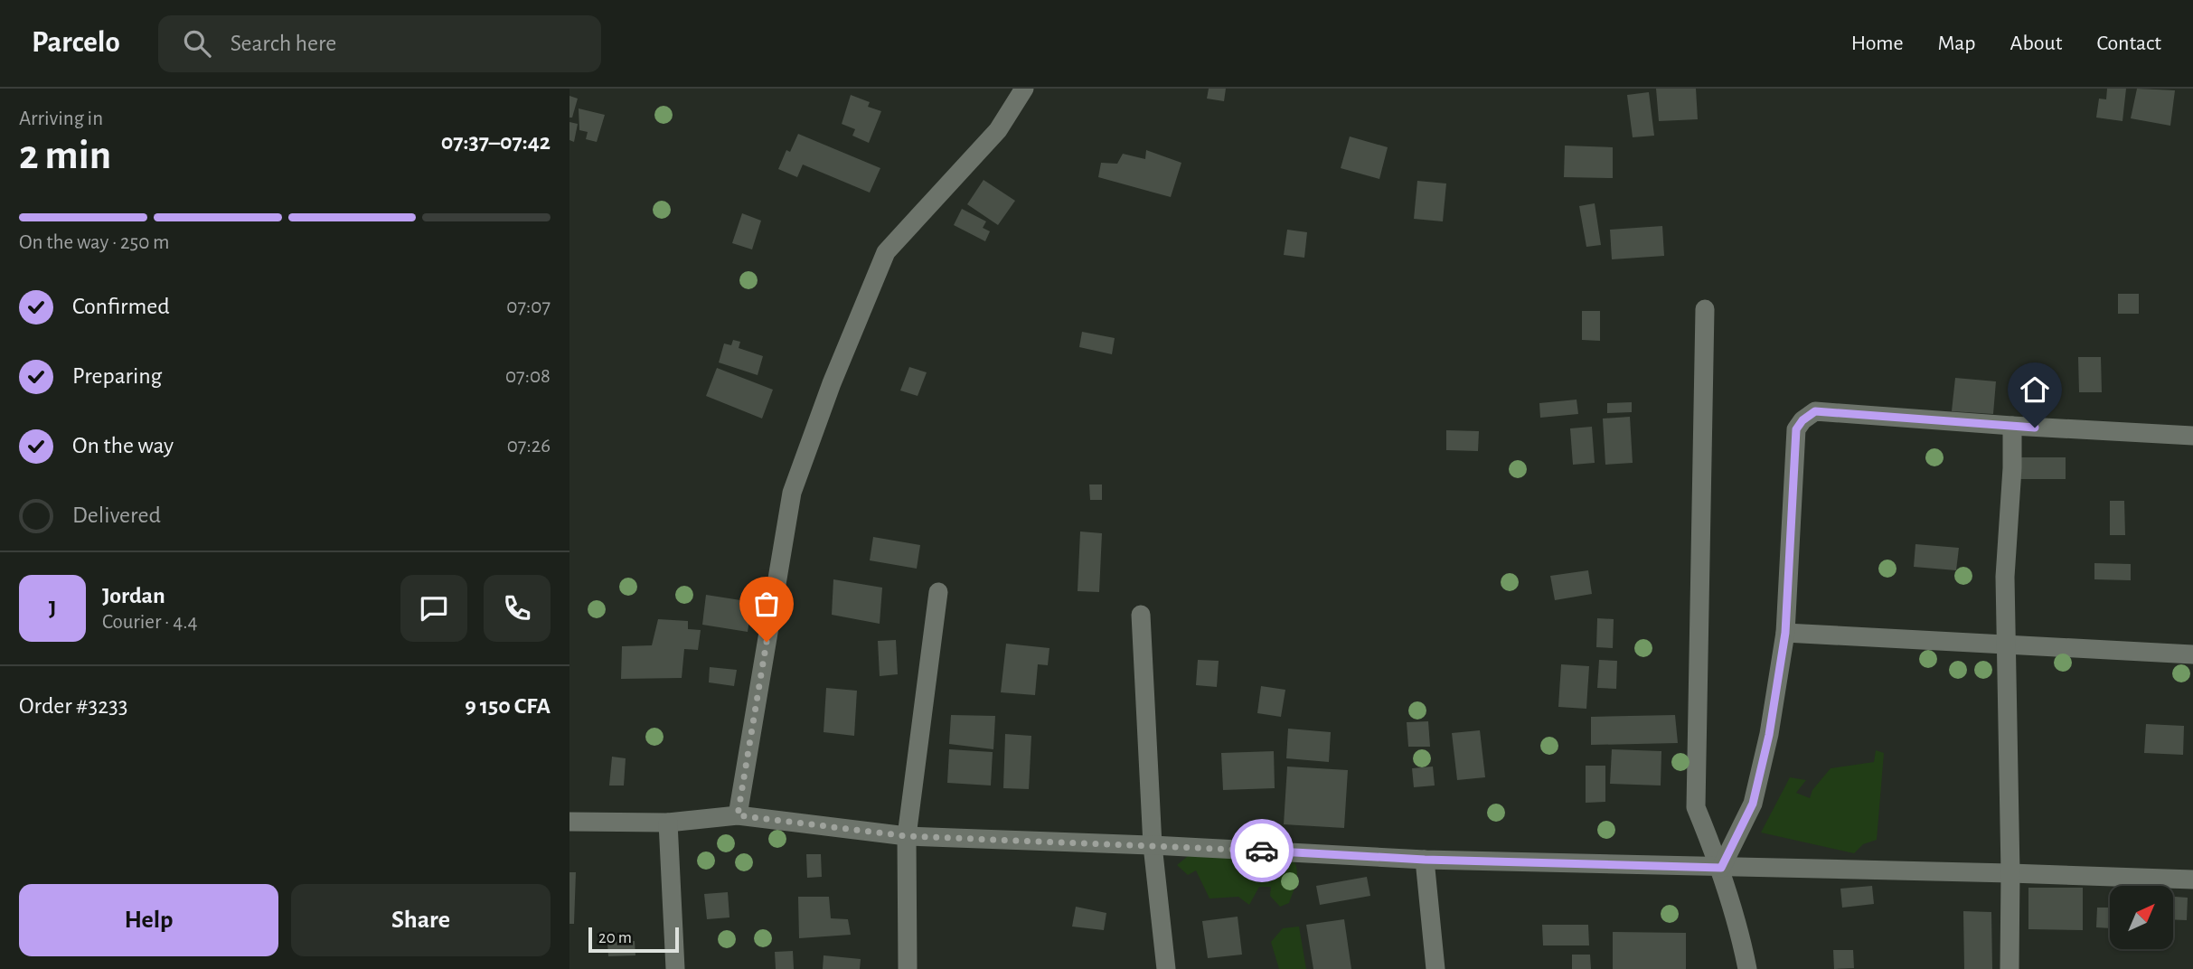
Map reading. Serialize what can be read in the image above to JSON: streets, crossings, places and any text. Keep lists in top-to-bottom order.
{
  "scale_bar": "20 m",
  "north": "top right",
  "page": {
    "header": "Parcelo",
    "search": "Search here",
    "nav": [
      "Home",
      "Map",
      "About",
      "Contact"
    ],
    "heading": ["2 min", "Arriving in", "07:37–07:42"],
    "panel": [
      "Jordan",
      "Courier · 4.4",
      "Order #3233",
      "9 150 CFA"
    ],
    "bar": "On the way · 250 m",
    "list": [
      ["Confirmed", "07:07"],
      ["Preparing", "07:08"],
      ["On the way", "07:26"],
      "Delivered"
    ],
    "round": "J",
    "buttons": ["Help", "Share"],
    "scale": "20 m"
  }
}
